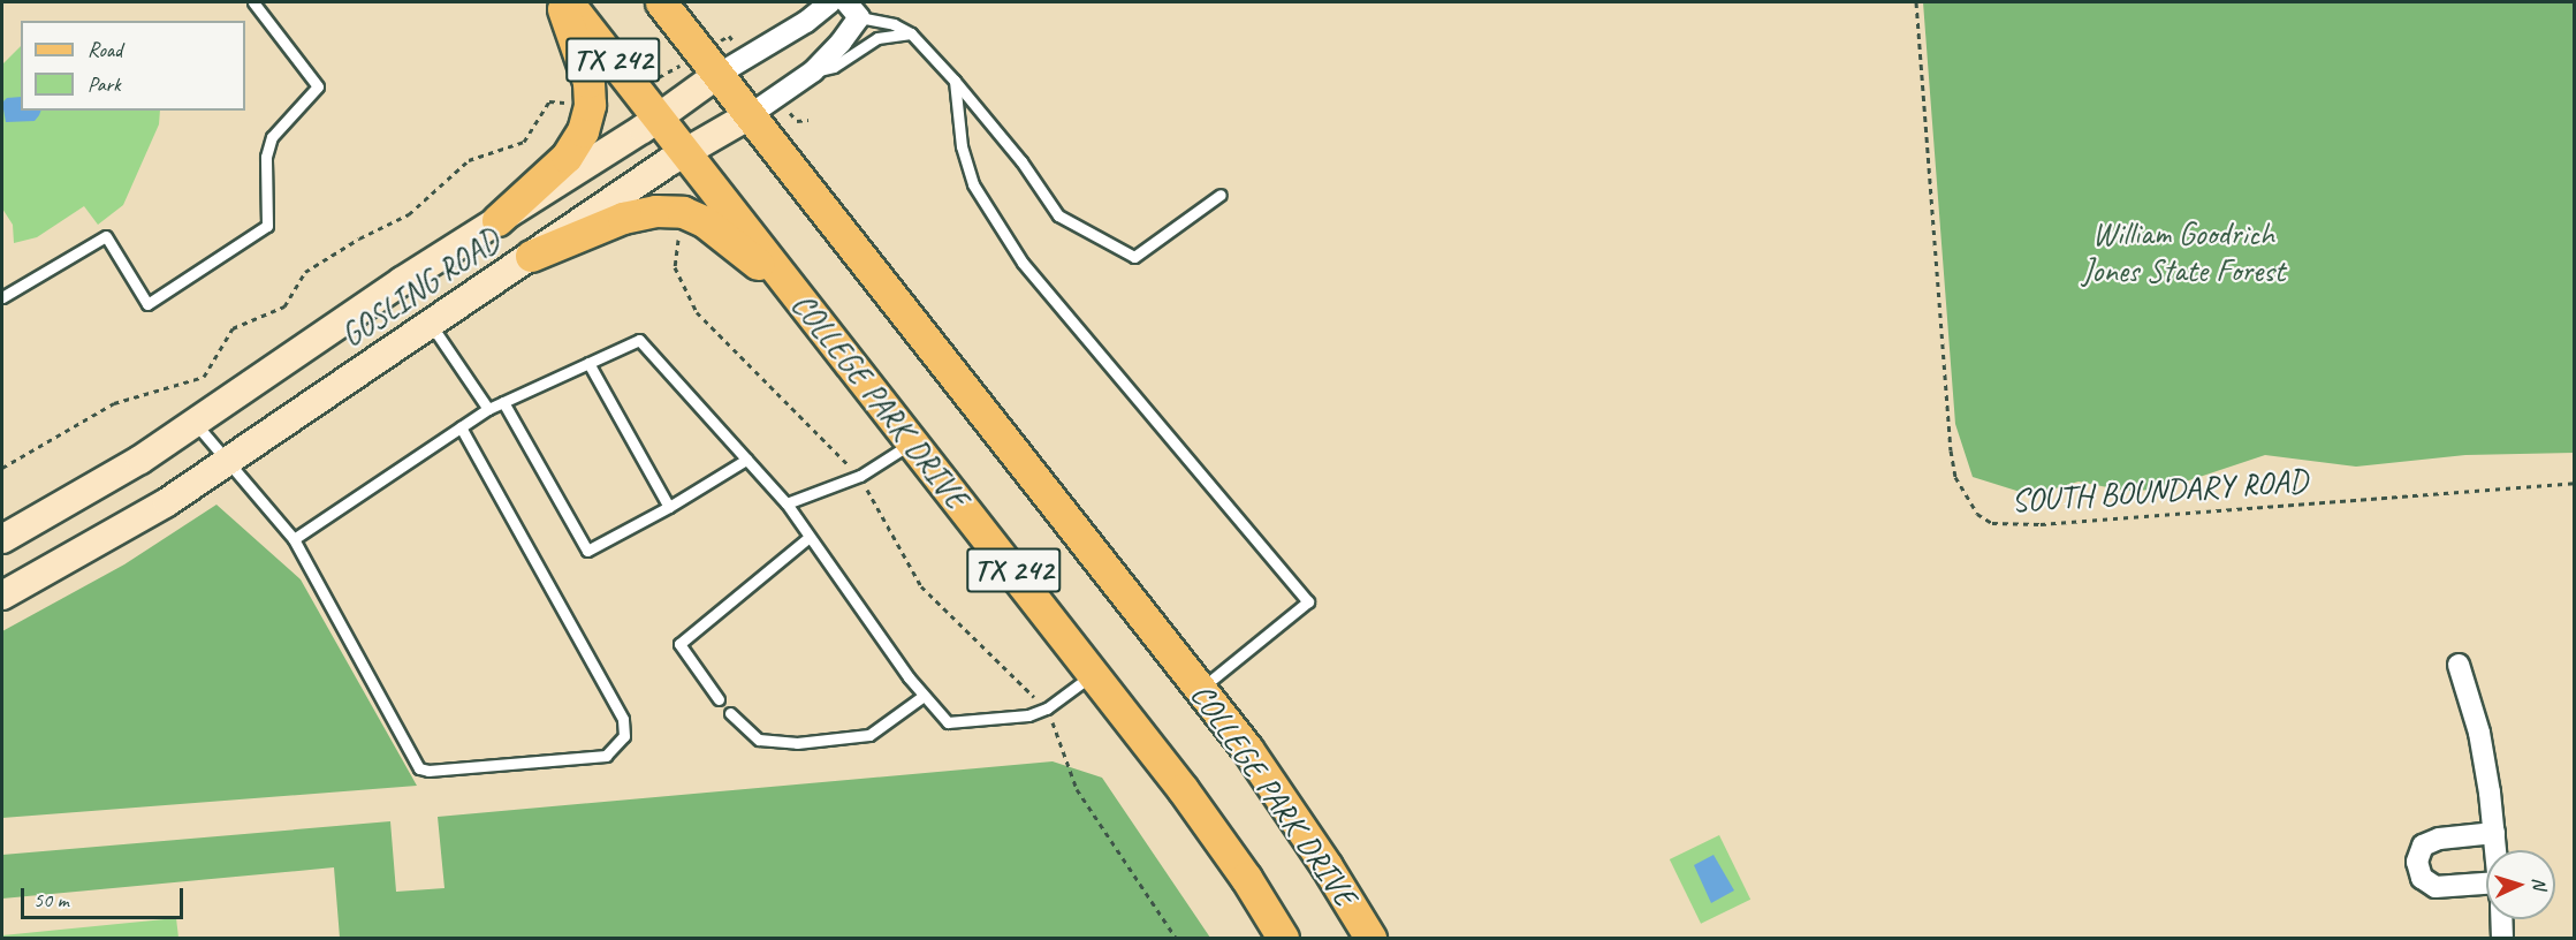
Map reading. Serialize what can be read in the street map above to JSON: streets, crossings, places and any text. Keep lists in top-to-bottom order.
{
  "streets": {
    "main road": ["TX 242", "GOSLING ROAD", "COLLEGE PARK DRIVE"],
    "path": ["SOUTH BOUNDARY ROAD"]
  },
  "crossings": [
    ["GOSLING ROAD", "COLLEGE PARK DRIVE"]
  ],
  "parks": ["William Goodrich Jones State Forest"],
  "legend": ["Road", "Park"],
  "scale_bar": "50 m",
  "north": "right"
}
